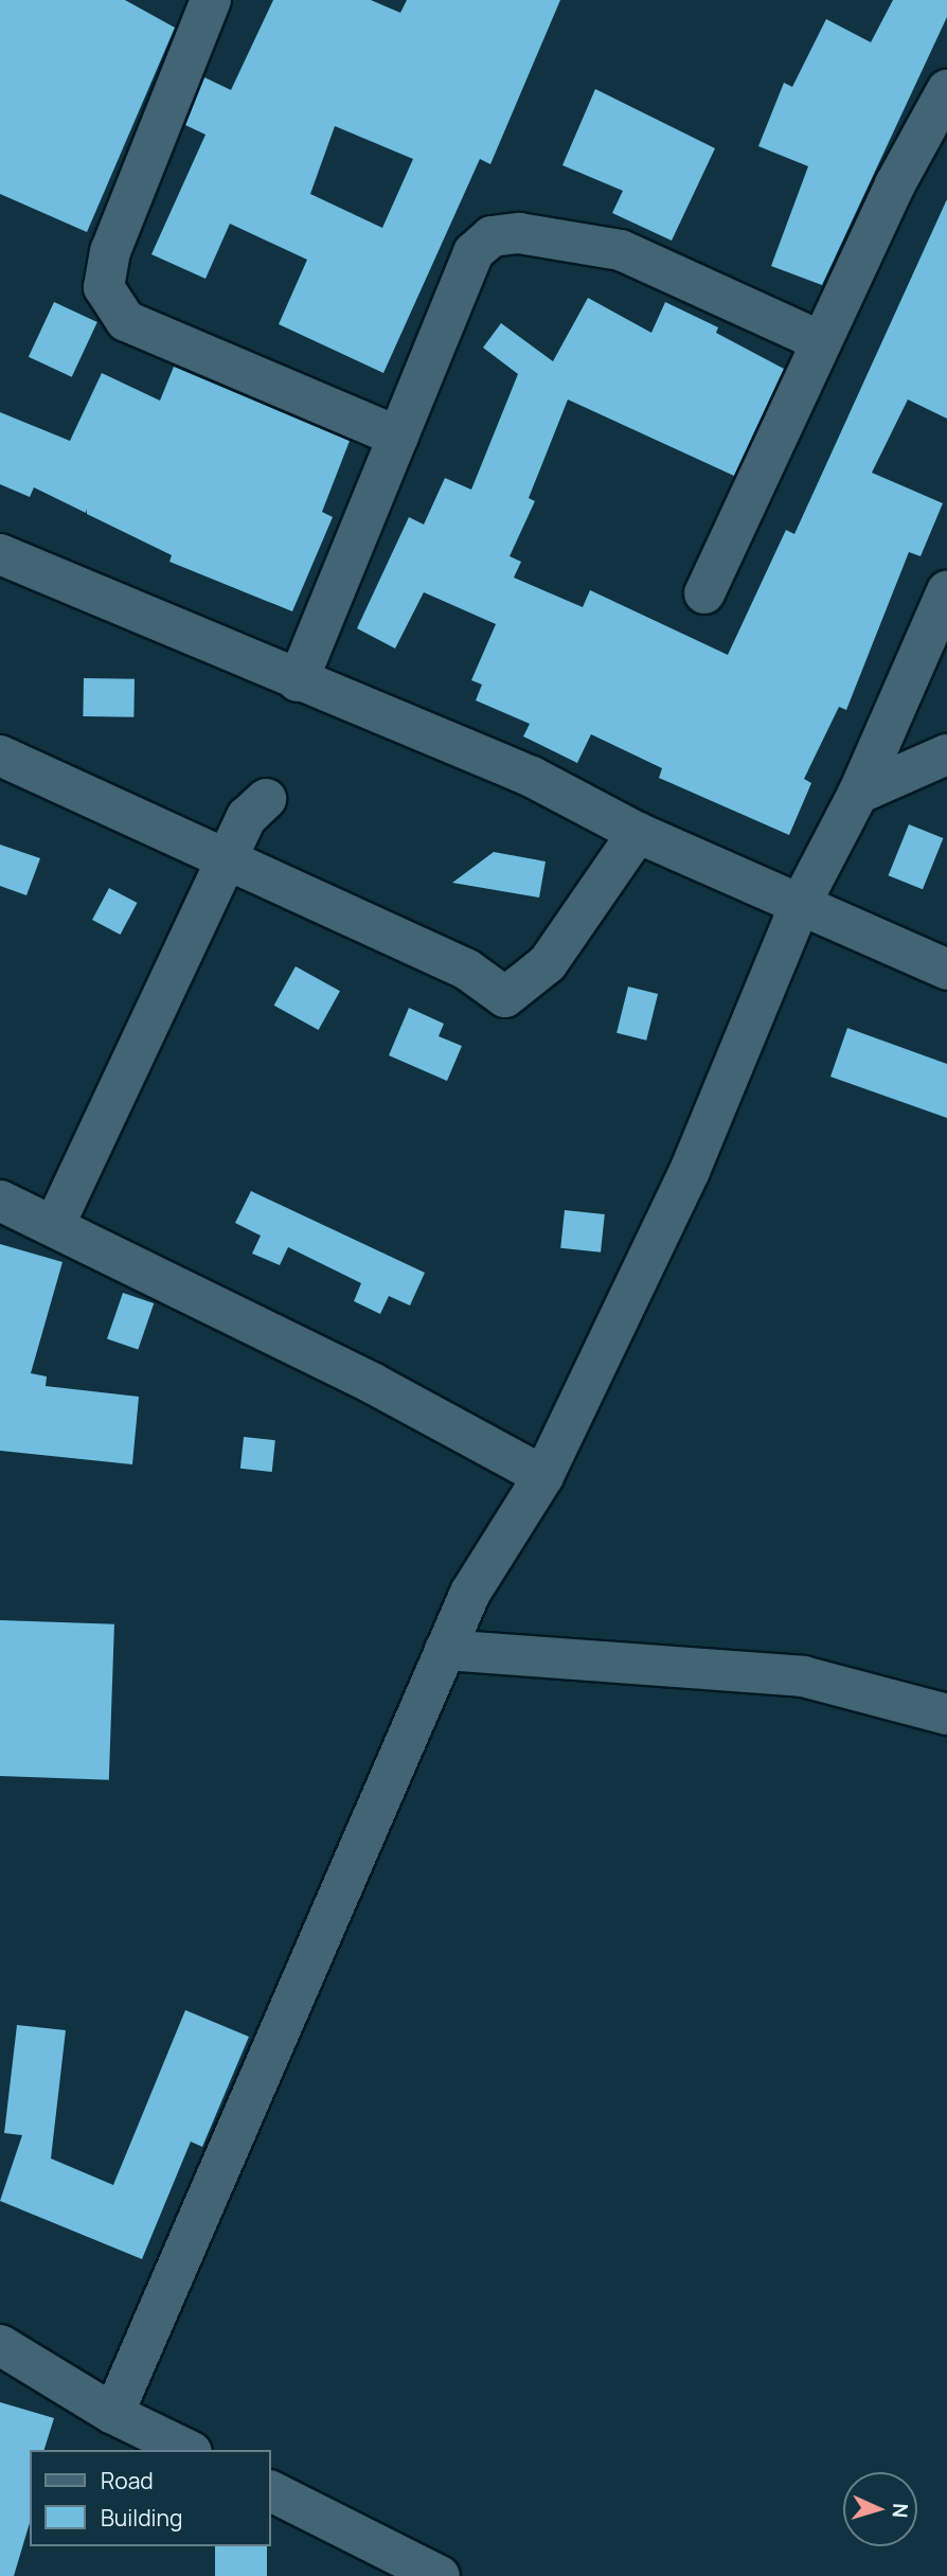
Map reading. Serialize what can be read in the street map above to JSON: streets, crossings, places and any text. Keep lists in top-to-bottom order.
{
  "legend": ["Road", "Building"],
  "north": "right"
}
